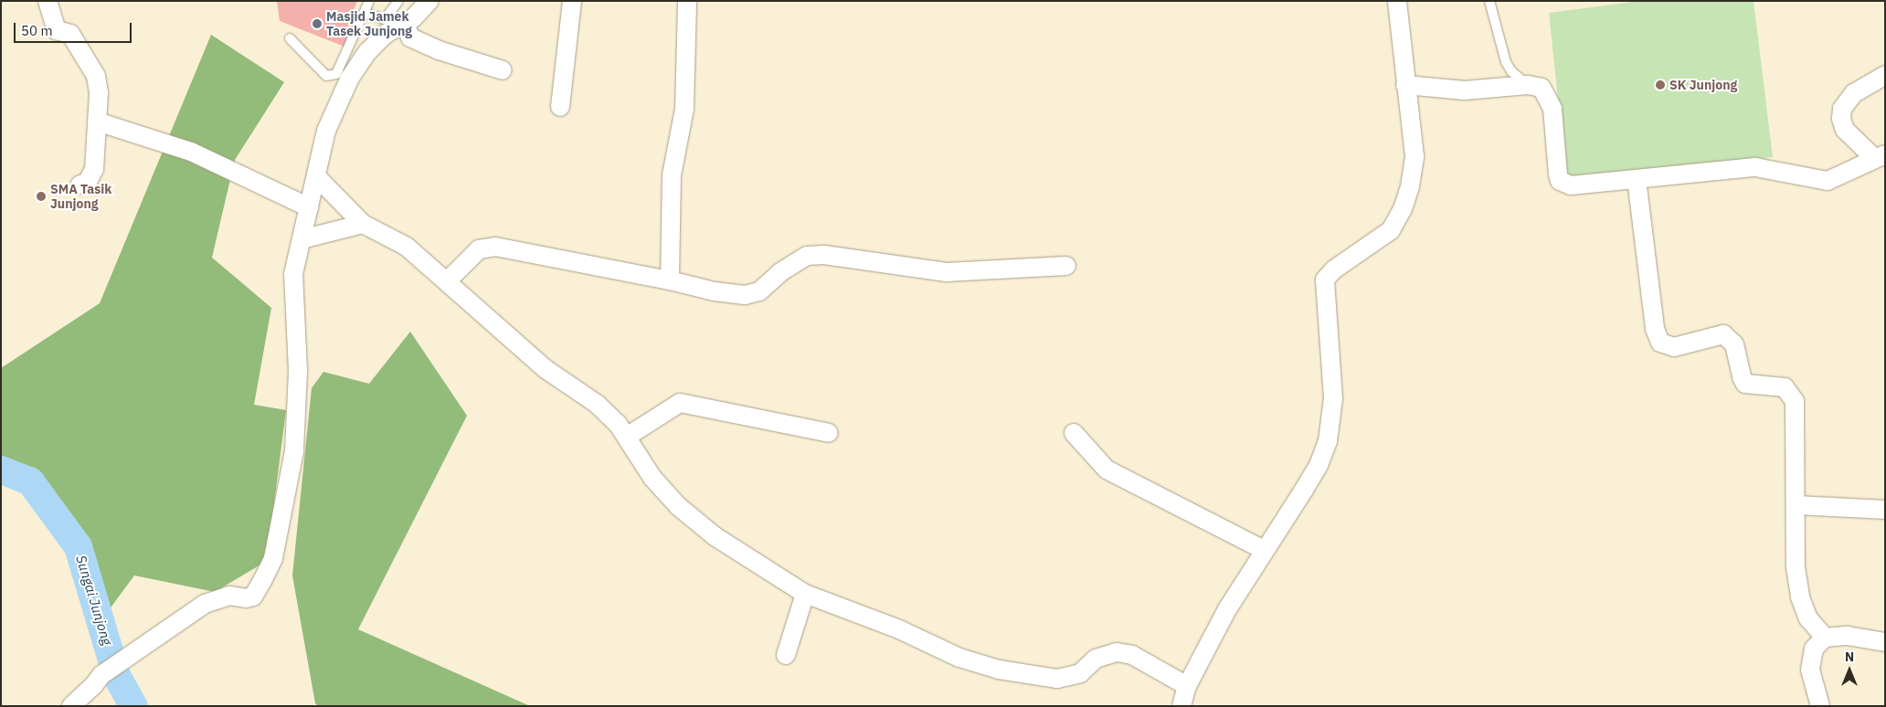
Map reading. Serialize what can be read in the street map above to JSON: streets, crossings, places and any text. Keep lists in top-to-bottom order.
{
  "water": ["Sungai Junjong"],
  "places": ["Masjid Jamek Tasek Junjong", "SK Junjong", "SMA Tasik Junjong"],
  "scale_bar": "50 m",
  "north": "top"
}
